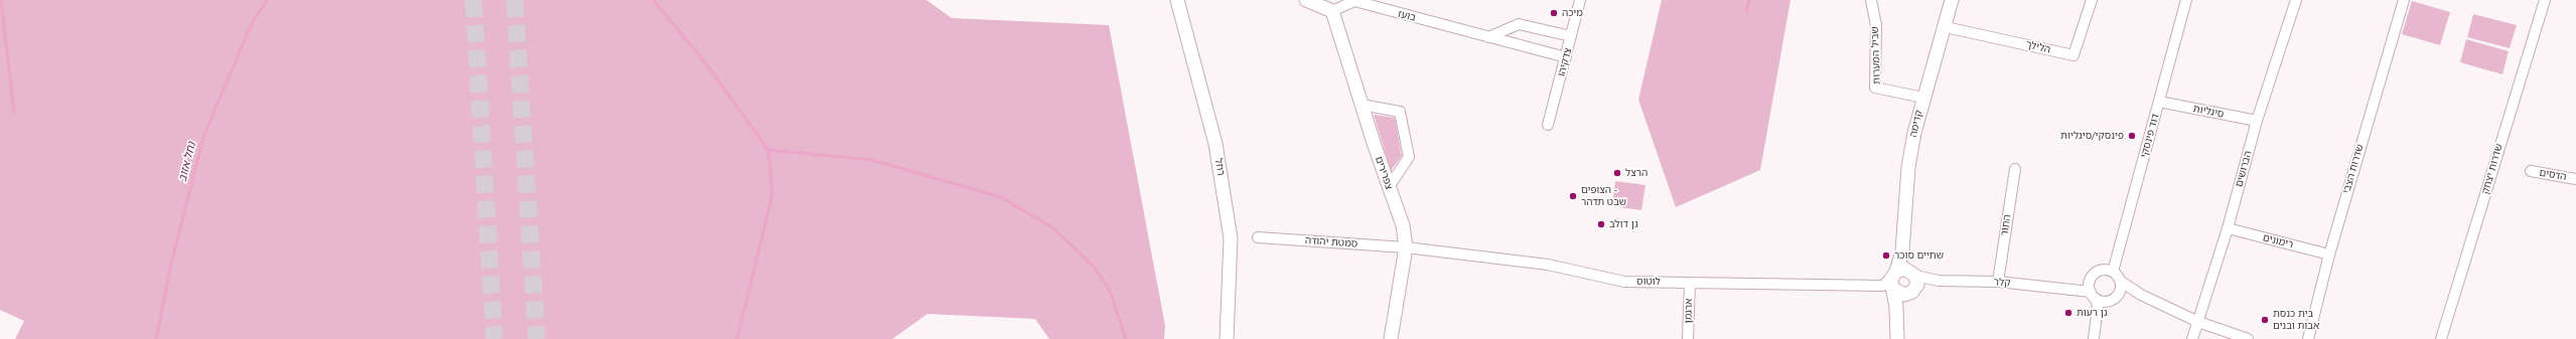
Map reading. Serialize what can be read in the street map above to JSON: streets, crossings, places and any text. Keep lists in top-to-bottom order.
{
  "streets": {
    "street": [
      "בועז",
      "הלילך",
      "שביל המערות",
      "צדקיהו",
      "סיגליות",
      "קדימה",
      "דוד פינסקי",
      "רחל",
      "הברושים",
      "שדרות הצבי",
      "שדרות יצחק",
      "צפרירים",
      "הדסים",
      "התור",
      "רימונים",
      "סמטת יהודה",
      "לוטוס",
      "קלר",
      "ארגמן"
    ]
  },
  "crossings": [
    ["בועז", "צדקיהו"],
    ["בועז", "צפרירים"],
    ["הלילך", "קדימה"],
    ["שביל המערות", "קדימה"],
    ["סיגליות", "דוד פינסקי"],
    ["סיגליות", "הברושים"],
    ["קדימה", "לוטוס"],
    ["קדימה", "קלר"],
    ["דוד פינסקי", "קלר"],
    ["הברושים", "רימונים"],
    ["שדרות הצבי", "רימונים"],
    ["צפרירים", "סמטת יהודה"],
    ["צפרירים", "לוטוס"],
    ["התור", "קלר"],
    ["סמטת יהודה", "לוטוס"],
    ["לוטוס", "קלר"],
    ["לוטוס", "ארגמן"]
  ],
  "water": ["נחל אזוב"],
  "places": [
    "מיכה",
    "פינסקי/סיגליות",
    "הרצל",
    "הצופים - שבט תדהר",
    "גן דולב",
    "שתיים סוכר",
    "גן רעות",
    "בית כנסת אבות ובנים"
  ]
}
